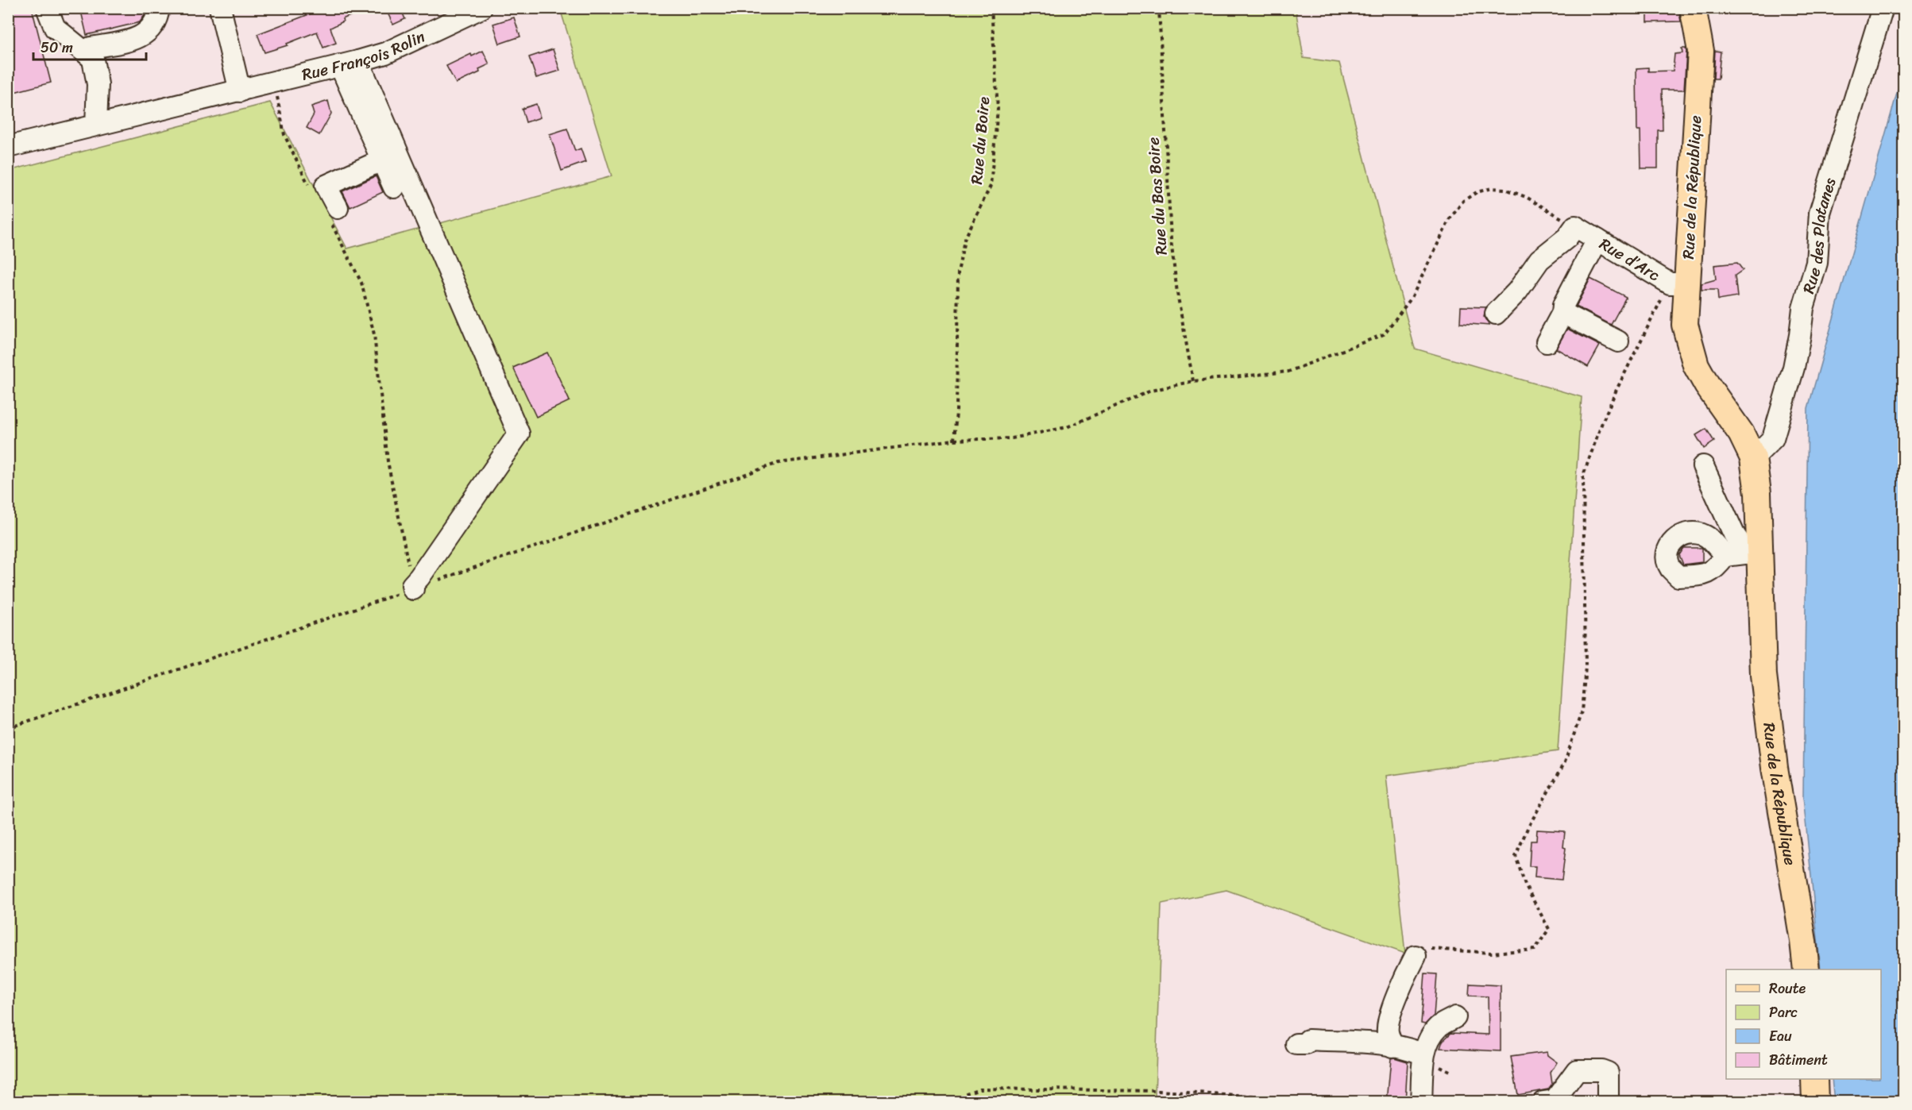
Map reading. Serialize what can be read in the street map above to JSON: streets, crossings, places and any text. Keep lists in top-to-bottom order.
{
  "streets": {
    "main road": ["Rue de la République"],
    "street": ["Rue François Rolin", "Rue des Platanes", "Rue d’Arc"],
    "path": ["Rue du Boire", "Rue du Bas Boire"]
  },
  "crossings": [
    ["Rue de la République", "Rue des Platanes"],
    ["Rue de la République", "Rue d’Arc"]
  ],
  "legend": [
    "Route",
    "Parc",
    "Eau",
    "Bâtiment"
  ],
  "scale_bar": "50 m"
}
